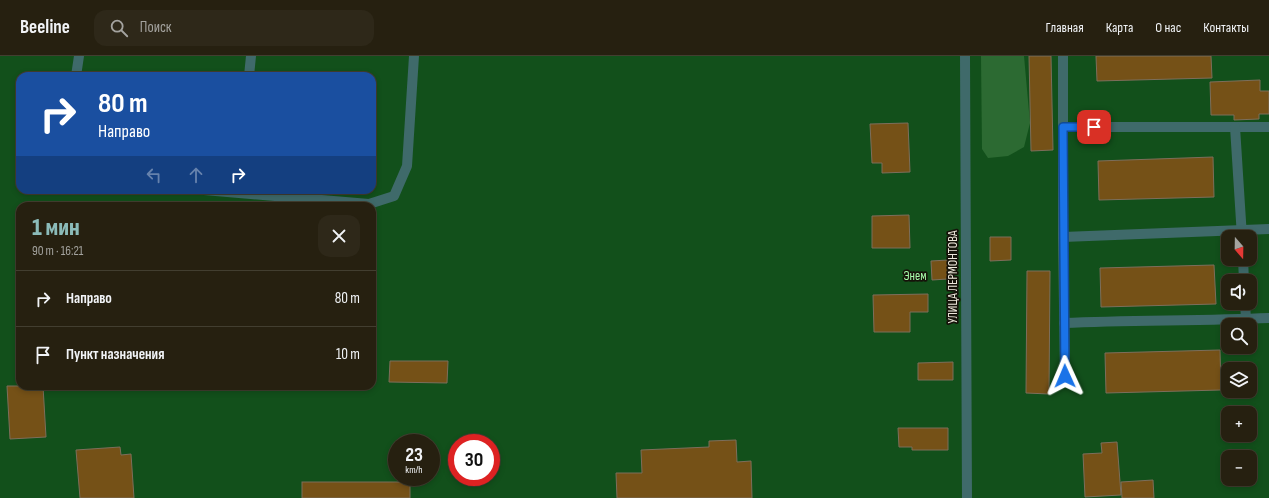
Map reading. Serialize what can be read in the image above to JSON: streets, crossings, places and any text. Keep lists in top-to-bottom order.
{
  "streets": {
    "street": ["УЛИЦА ЛЕРМОНТОВА"]
  },
  "parks": ["Энем"],
  "north": "bottom",
  "page": {
    "header": "Beeline",
    "search": "Поиск",
    "nav": [
      "Главная",
      "Карта",
      "О нас",
      "Контакты"
    ],
    "turn": ["80 m", "Направо"],
    "heading": ["1 мин", "90 m · 16:21"],
    "map_buttons": ["+", "−"],
    "list": [
      {
        "name": "Направо",
        "value": "80 m"
      },
      {
        "name": "Пункт назначения",
        "value": "10 m"
      }
    ],
    "speed": "23 km/h",
    "limit": "30"
  }
}
